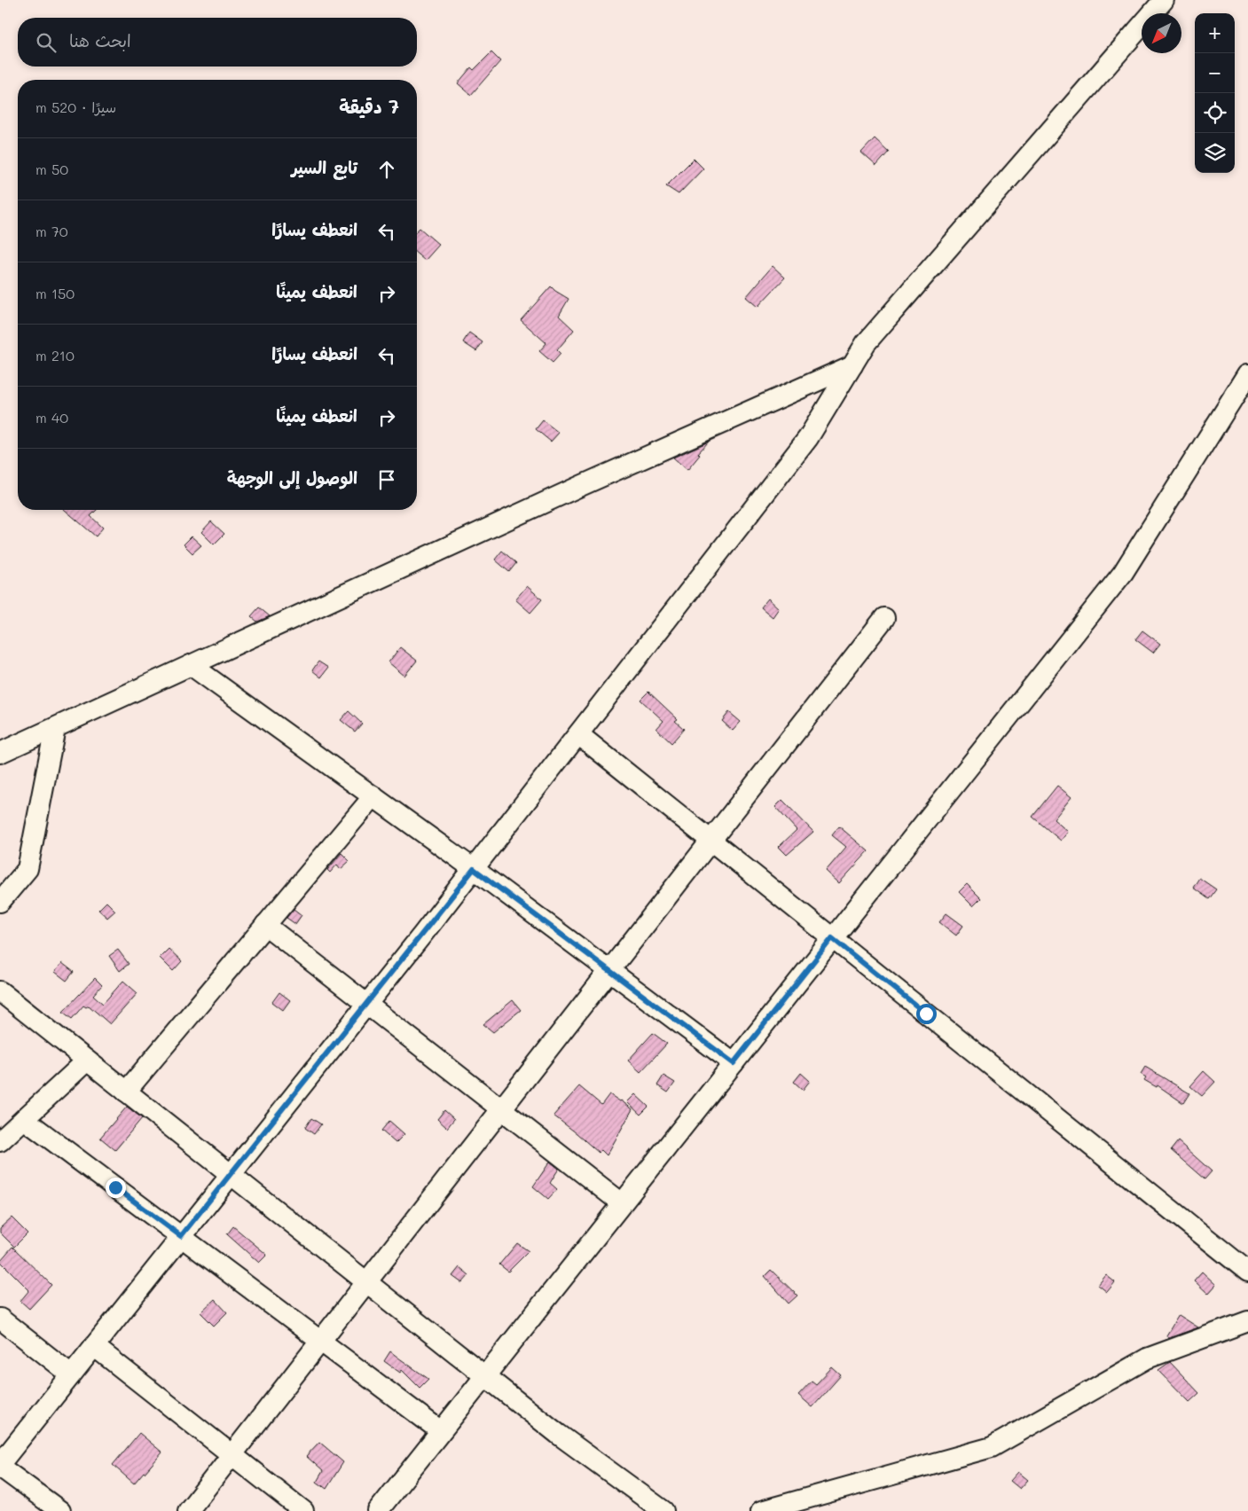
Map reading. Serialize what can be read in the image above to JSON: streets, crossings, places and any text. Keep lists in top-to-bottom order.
{
  "north": "bottom left",
  "page": {
    "map_buttons": ["+", "−"],
    "search": "ابحث هنا",
    "heading": ["7 دقيقة", "سيرًا · 520 m"],
    "list": [
      ["تابع السير", "50 m"],
      ["انعطف يسارًا", "70 m"],
      ["انعطف يمينًا", "150 m"],
      ["انعطف يسارًا", "210 m"],
      ["انعطف يمينًا", "40 m"],
      "الوصول إلى الوجهة"
    ]
  }
}
